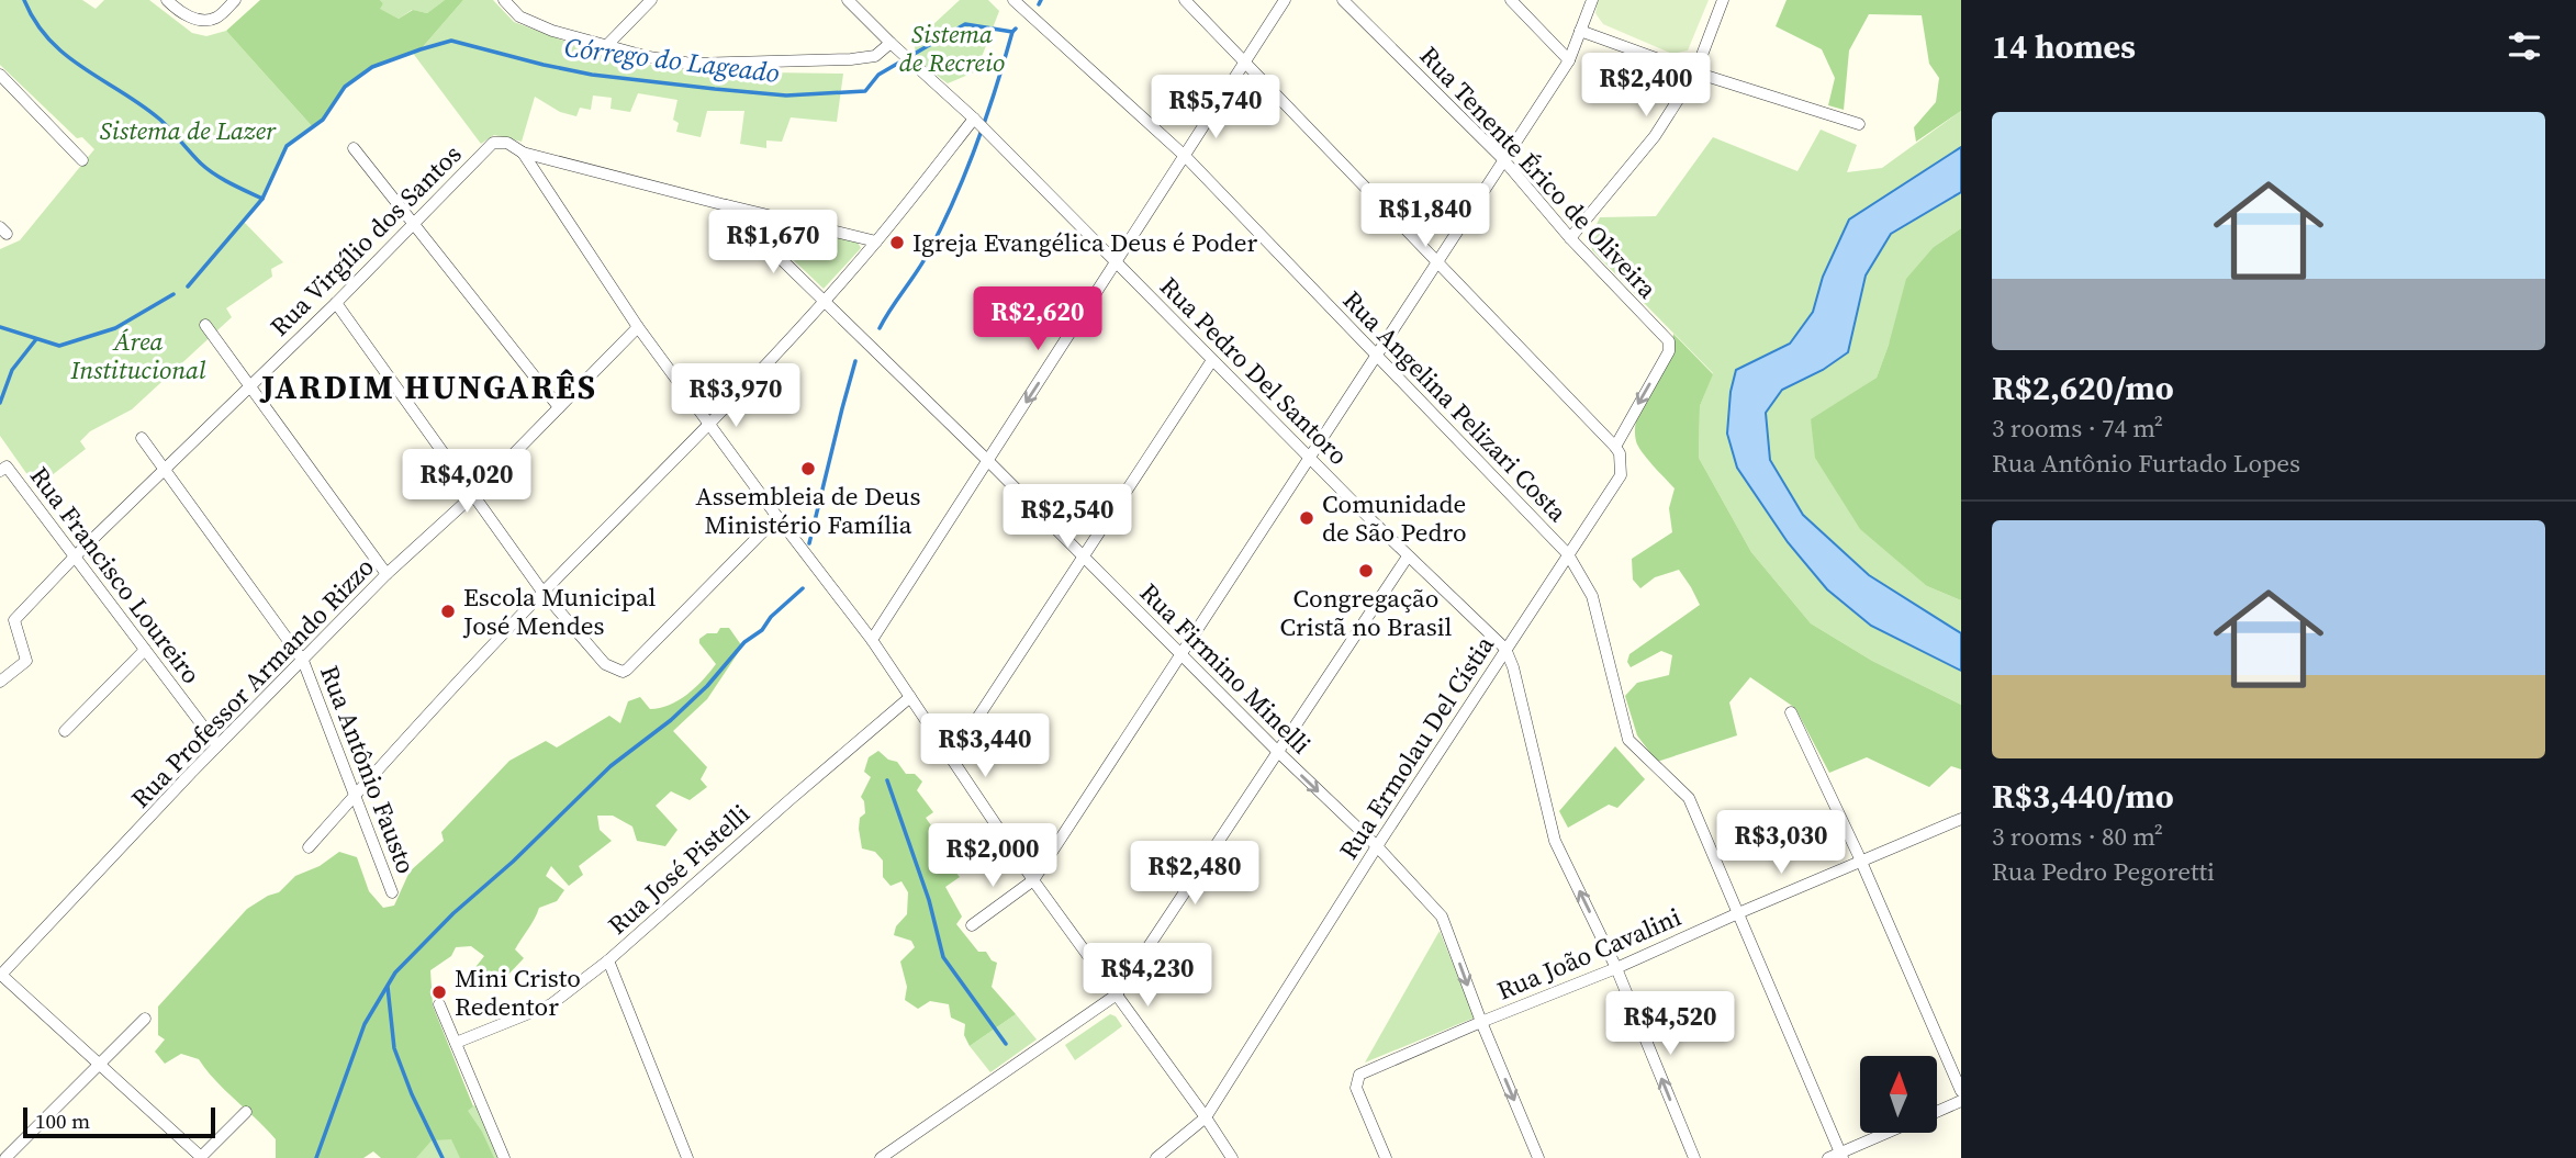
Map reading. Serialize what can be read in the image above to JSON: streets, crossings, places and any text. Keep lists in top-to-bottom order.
{
  "streets": {
    "street": [
      "Rua Tenente Érico de Oliveira",
      "Rua Virgílio dos Santos",
      "Rua Pedro Del Santoro",
      "Rua Angelina Pelizari Costa",
      "Rua Francisco Loureiro",
      "Rua Firmino Minelli",
      "Rua Professor Armando Rizzo",
      "Rua Ermolau Del Cístia",
      "Rua Antônio Fausto",
      "Rua José Pistelli",
      "Rua João Cavalini"
    ]
  },
  "crossings": [
    ["Rua Tenente Érico de Oliveira", "Rua Ermolau Del Cístia"],
    ["Rua Virgílio dos Santos", "Rua Francisco Loureiro"],
    ["Rua Virgílio dos Santos", "Rua Antônio Fausto"],
    ["Rua Pedro Del Santoro", "Rua Ermolau Del Cístia"],
    ["Rua Pedro Del Santoro", "Rua João Cavalini"],
    ["Rua Angelina Pelizari Costa", "Rua Ermolau Del Cístia"],
    ["Rua Angelina Pelizari Costa", "Rua João Cavalini"],
    ["Rua Francisco Loureiro", "Rua Professor Armando Rizzo"],
    ["Rua Firmino Minelli", "Rua Ermolau Del Cístia"],
    ["Rua Firmino Minelli", "Rua João Cavalini"],
    ["Rua Professor Armando Rizzo", "Rua Antônio Fausto"]
  ],
  "one_way": ["Rua Tenente Érico de Oliveira", "Rua Pedro Del Santoro", "Rua Firmino Minelli"],
  "districts": ["JARDIM HUNGARÊS"],
  "water": ["Córrego do Lageado"],
  "parks": ["Sistema de Recreio", "Sistema de Lazer", "Área Institucional"],
  "places": [
    "Igreja Evangélica Deus é Poder",
    "Assembleia de Deus Ministério Família",
    "Comunidade de São Pedro",
    "Congregação Cristã no Brasil",
    "Escola Municipal José Mendes",
    "Mini Cristo Redentor"
  ],
  "scale_bar": "100 m",
  "north": "top",
  "page": {
    "heading": "14 homes",
    "price": [
      "R$2,400",
      "R$5,740",
      "R$1,840",
      "R$1,670",
      "R$2,620",
      "R$3,970",
      "R$4,020",
      "R$2,540",
      "R$3,440",
      "R$3,030",
      "R$2,000",
      "R$2,480",
      "R$4,230",
      "R$4,520"
    ],
    "list": [
      {
        "name": "R$2,620/mo",
        "note": "3 rooms · 74 m² · Rua Antônio Furtado Lopes"
      },
      {
        "name": "R$3,440/mo",
        "note": "3 rooms · 80 m² · Rua Pedro Pegoretti"
      }
    ],
    "scale": "100 m"
  }
}
